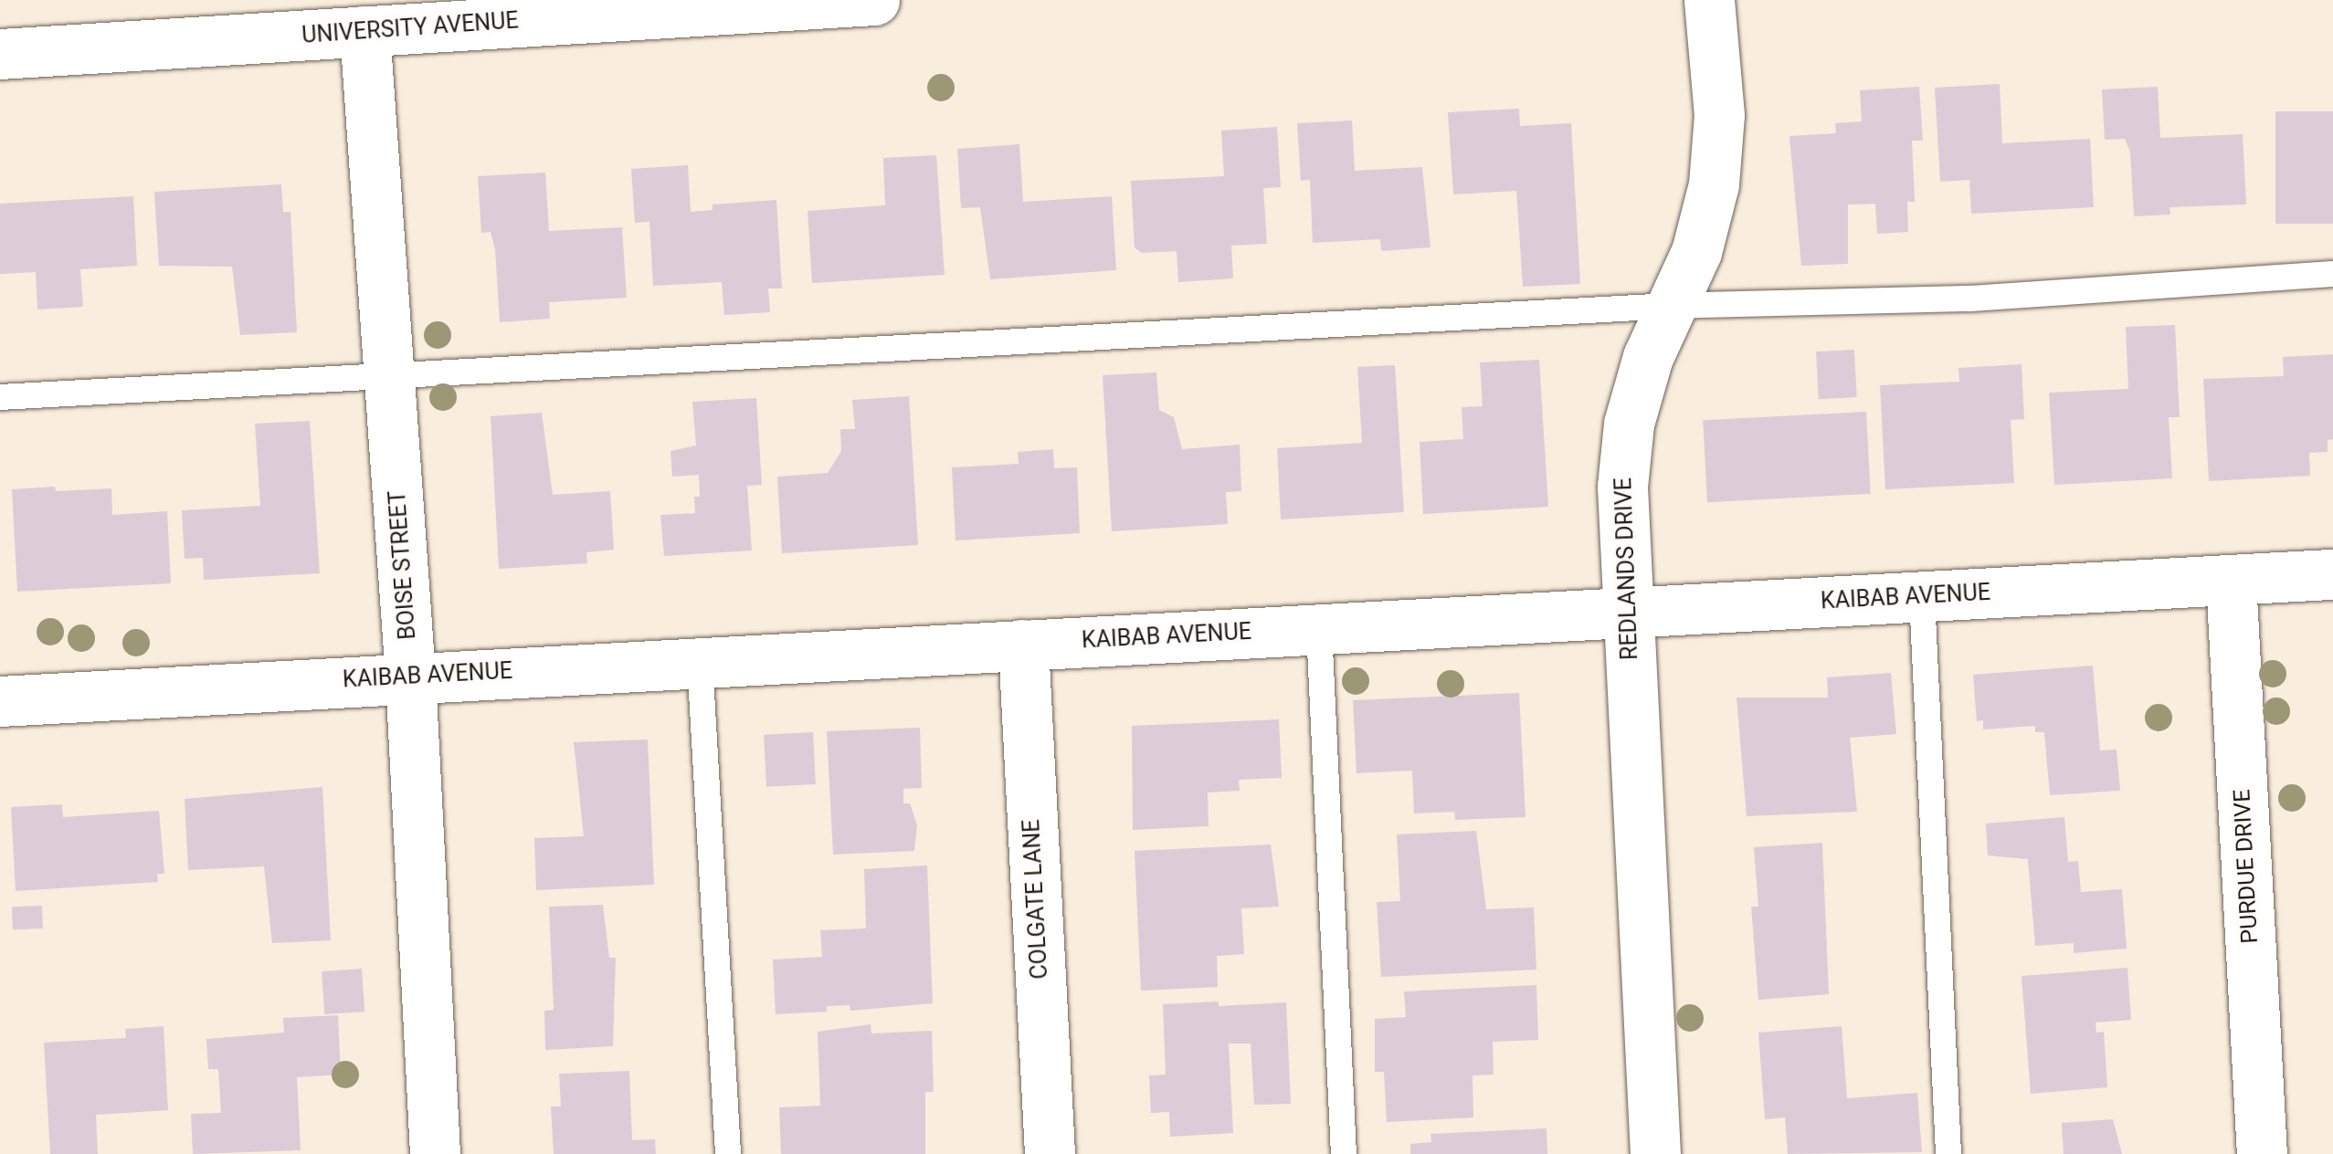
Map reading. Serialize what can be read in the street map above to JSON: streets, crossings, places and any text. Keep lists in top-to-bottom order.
{
  "streets": {
    "street": [
      "UNIVERSITY AVENUE",
      "BOISE STREET",
      "REDLANDS DRIVE",
      "KAIBAB AVENUE",
      "PURDUE DRIVE",
      "COLGATE LANE"
    ]
  },
  "crossings": [
    ["UNIVERSITY AVENUE", "BOISE STREET"],
    ["BOISE STREET", "KAIBAB AVENUE"],
    ["REDLANDS DRIVE", "KAIBAB AVENUE"],
    ["KAIBAB AVENUE", "PURDUE DRIVE"],
    ["KAIBAB AVENUE", "COLGATE LANE"]
  ]
}
